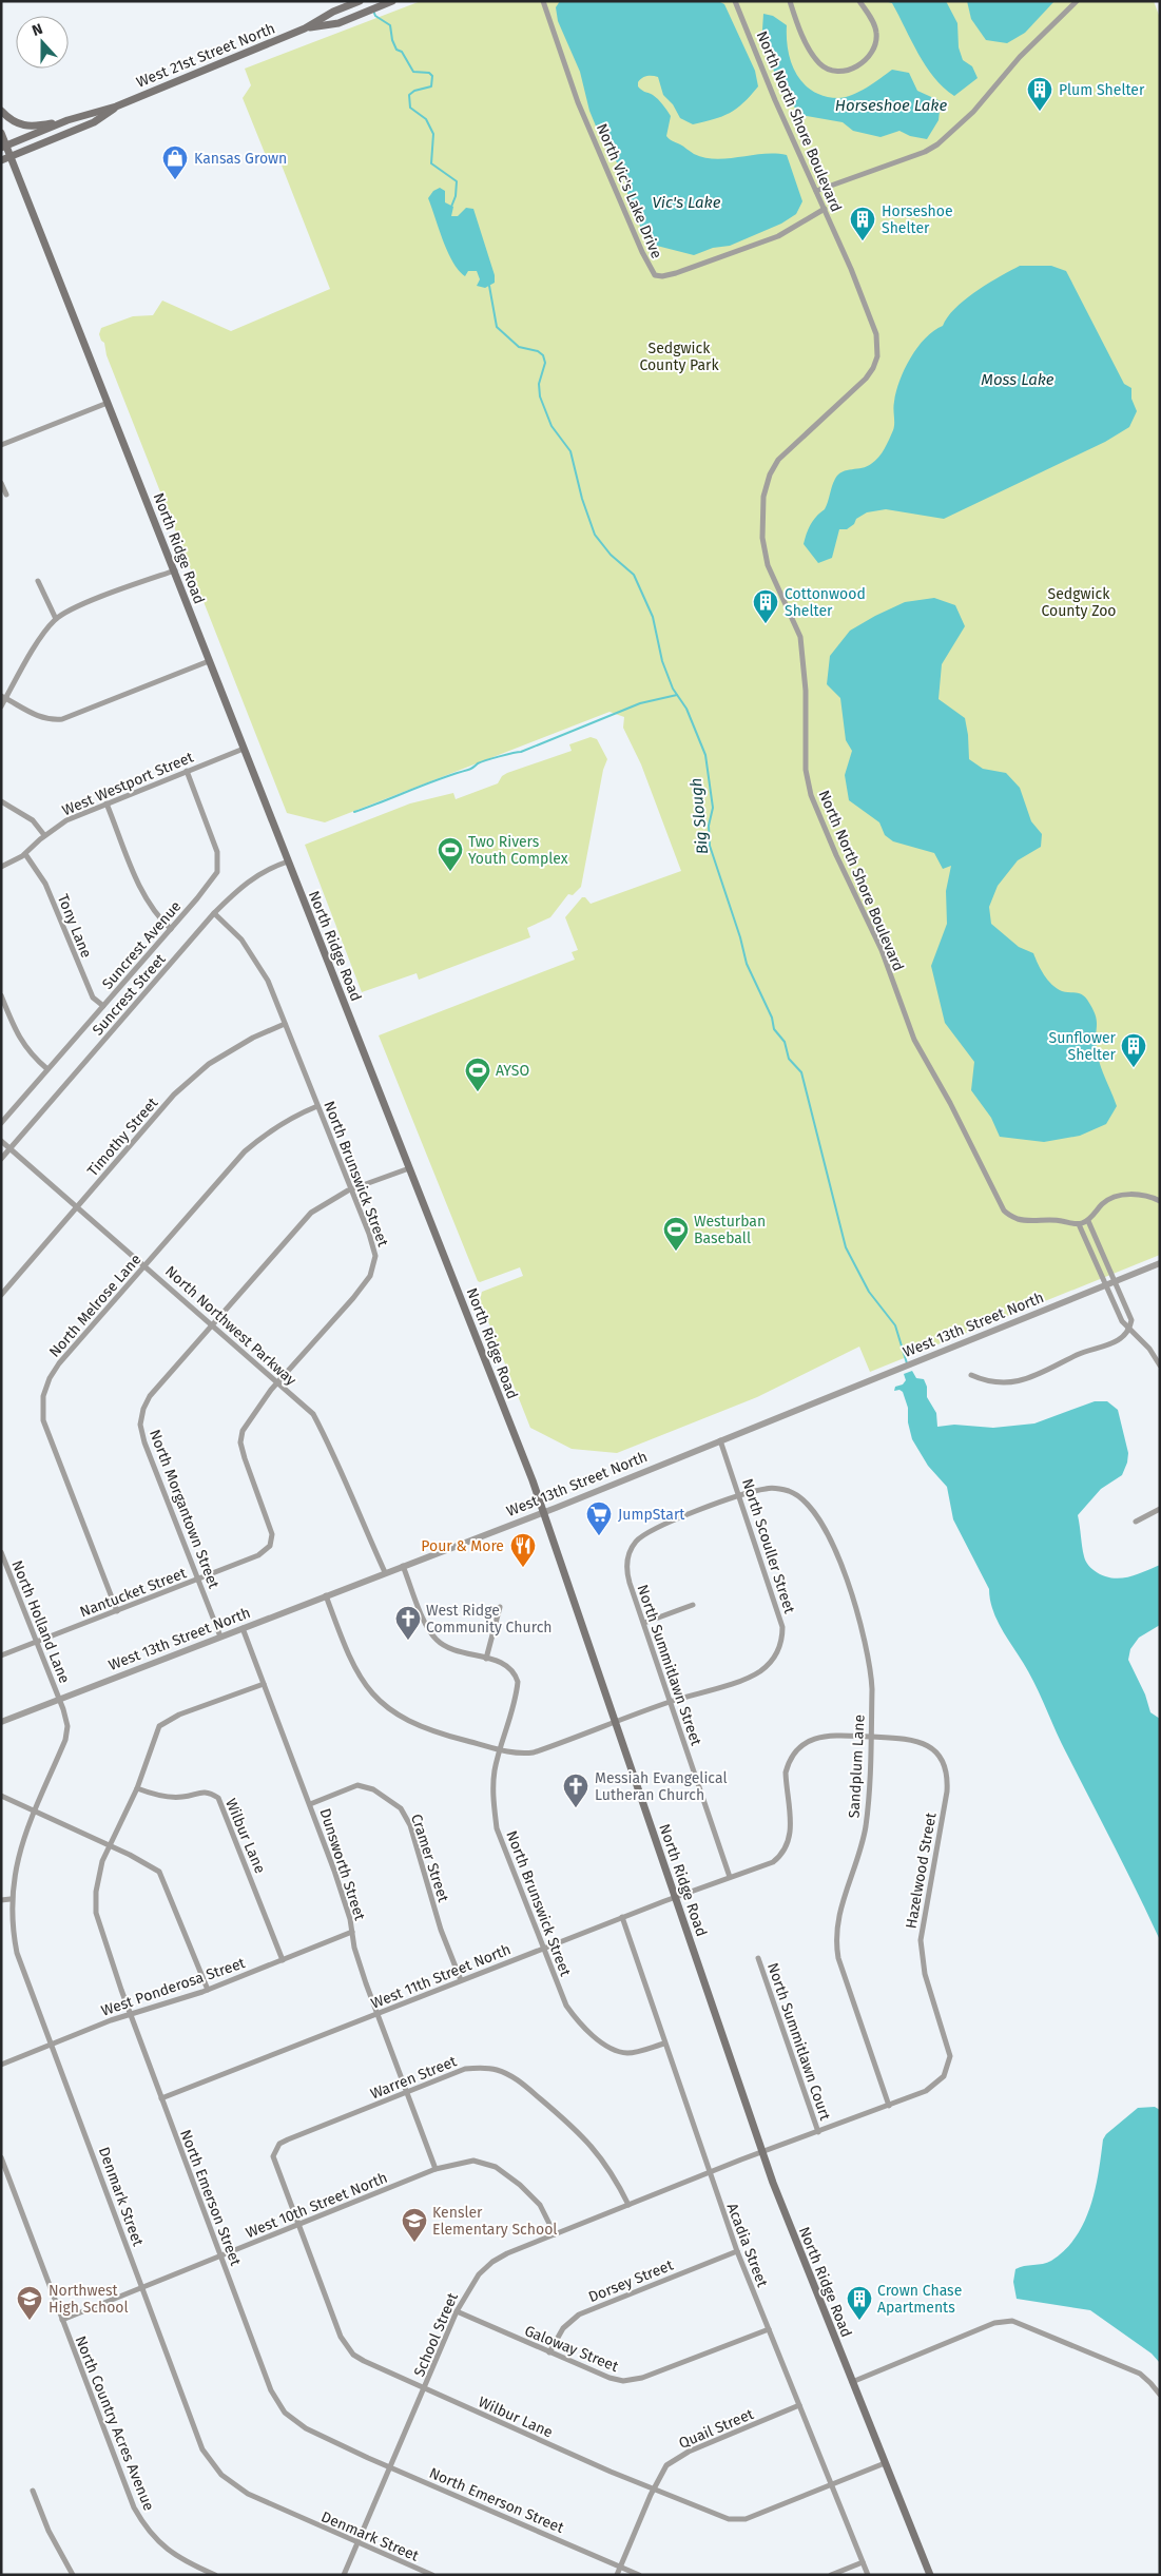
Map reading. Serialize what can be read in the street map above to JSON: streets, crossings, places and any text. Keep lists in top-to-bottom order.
{
  "streets": {
    "main road": ["West 21st Street North", "North Ridge Road"],
    "street": [
      "North North Shore Boulevard",
      "North Vic's Lake Drive",
      "West Westport Street",
      "Tony Lane",
      "Suncrest Avenue",
      "Suncrest Street",
      "Timothy Street",
      "North Brunswick Street",
      "North Melrose Lane",
      "West 13th Street North",
      "North Northwest Parkway",
      "North Morgantown Street",
      "North Scouller Street",
      "Nantucket Street",
      "North Holland Lane",
      "North Summitlawn Street",
      "Sandplum Lane",
      "Wilbur Lane",
      "Cramer Street",
      "Dunsworth Street",
      "Hazelwood Street",
      "West 11th Street North",
      "West Ponderosa Street",
      "North Summitlawn Court",
      "Warren Street",
      "Denmark Street",
      "North Emerson Street",
      "West 10th Street North",
      "Acadia Street",
      "Dorsey Street",
      "School Street",
      "Galoway Street",
      "North Country Acres Avenue",
      "Quail Street"
    ]
  },
  "crossings": [
    ["West 21st Street North", "North Ridge Road"],
    ["North North Shore Boulevard", "North Vic's Lake Drive"],
    ["North Ridge Road", "West Westport Street"],
    ["North Ridge Road", "Suncrest Street"],
    ["North Ridge Road", "West 13th Street North"],
    ["North Ridge Road", "North Morgantown Street"],
    ["North Ridge Road", "Wilbur Lane"],
    ["North Ridge Road", "West 11th Street North"],
    ["North Ridge Road", "School Street"],
    ["West Westport Street", "Tony Lane"],
    ["West Westport Street", "Suncrest Avenue"],
    ["Tony Lane", "Suncrest Avenue"],
    ["Suncrest Street", "North Brunswick Street"],
    ["Suncrest Street", "North Northwest Parkway"],
    ["Timothy Street", "North Brunswick Street"],
    ["Timothy Street", "North Northwest Parkway"],
    ["North Brunswick Street", "North Melrose Lane"],
    ["North Brunswick Street", "West 13th Street North"],
    ["North Brunswick Street", "North Northwest Parkway"],
    ["North Brunswick Street", "North Morgantown Street"],
    ["North Brunswick Street", "Nantucket Street"],
    ["North Brunswick Street", "West 11th Street North"],
    ["North Brunswick Street", "Acadia Street"],
    ["North Melrose Lane", "North Northwest Parkway"],
    ["North Melrose Lane", "Nantucket Street"],
    ["West 13th Street North", "North Northwest Parkway"],
    ["West 13th Street North", "North Morgantown Street"],
    ["West 13th Street North", "North Scouller Street"],
    ["West 13th Street North", "North Holland Lane"],
    ["West 13th Street North", "Dunsworth Street"],
    ["West 13th Street North", "Denmark Street"],
    ["North Northwest Parkway", "North Morgantown Street"],
    ["North Morgantown Street", "Nantucket Street"],
    ["North Scouller Street", "North Summitlawn Street"],
    ["North Scouller Street", "Sandplum Lane"],
    ["Nantucket Street", "North Holland Lane"],
    ["North Holland Lane", "Denmark Street"],
    ["North Summitlawn Street", "Sandplum Lane"],
    ["North Summitlawn Street", "West 11th Street North"],
    ["Sandplum Lane", "Hazelwood Street"],
    ["Sandplum Lane", "West 11th Street North"],
    ["Wilbur Lane", "West Ponderosa Street"],
    ["Wilbur Lane", "Warren Street"],
    ["Wilbur Lane", "North Emerson Street"],
    ["Wilbur Lane", "West 10th Street North"],
    ["Wilbur Lane", "Acadia Street"],
    ["Wilbur Lane", "School Street"],
    ["Wilbur Lane", "Quail Street"],
    ["Cramer Street", "Dunsworth Street"],
    ["Cramer Street", "West 11th Street North"],
    ["Dunsworth Street", "West 11th Street North"],
    ["Dunsworth Street", "West Ponderosa Street"],
    ["Dunsworth Street", "Warren Street"],
    ["Dunsworth Street", "North Emerson Street"],
    ["Dunsworth Street", "West 10th Street North"],
    ["Hazelwood Street", "West 11th Street North"],
    ["West 11th Street North", "North Emerson Street"],
    ["West 11th Street North", "Acadia Street"],
    ["West Ponderosa Street", "Denmark Street"],
    ["West Ponderosa Street", "North Emerson Street"],
    ["North Summitlawn Court", "School Street"],
    ["Warren Street", "School Street"],
    ["Denmark Street", "West 10th Street North"],
    ["Denmark Street", "School Street"],
    ["North Emerson Street", "West 10th Street North"],
    ["North Emerson Street", "School Street"],
    ["North Emerson Street", "Quail Street"],
    ["West 10th Street North", "School Street"],
    ["West 10th Street North", "North Country Acres Avenue"],
    ["Acadia Street", "Dorsey Street"],
    ["Acadia Street", "School Street"],
    ["Acadia Street", "Galoway Street"],
    ["Acadia Street", "Quail Street"],
    ["Dorsey Street", "Galoway Street"],
    ["School Street", "Galoway Street"]
  ],
  "water": [
    "Horseshoe Lake",
    "Vic's Lake",
    "Moss Lake",
    "Big Slough"
  ],
  "parks": ["Sedgwick County Park", "Sedgwick County Zoo"],
  "places": {
    "building": [
      "Plum Shelter",
      "Horseshoe Shelter",
      "Cottonwood Shelter",
      "Sunflower Shelter",
      "Crown Chase Apartments"
    ],
    "shop": ["Kansas Grown"],
    "sports": ["Two Rivers Youth Complex", "AYSO", "Westurban Baseball"],
    "supermarket": ["JumpStart"],
    "restaurant": ["Pour & More"],
    "church": ["West Ridge Community Church", "Messiah Evangelical Lutheran Church"],
    "school or university": ["Kensler Elementary School", "Northwest High School"]
  },
  "north": "top"
}
